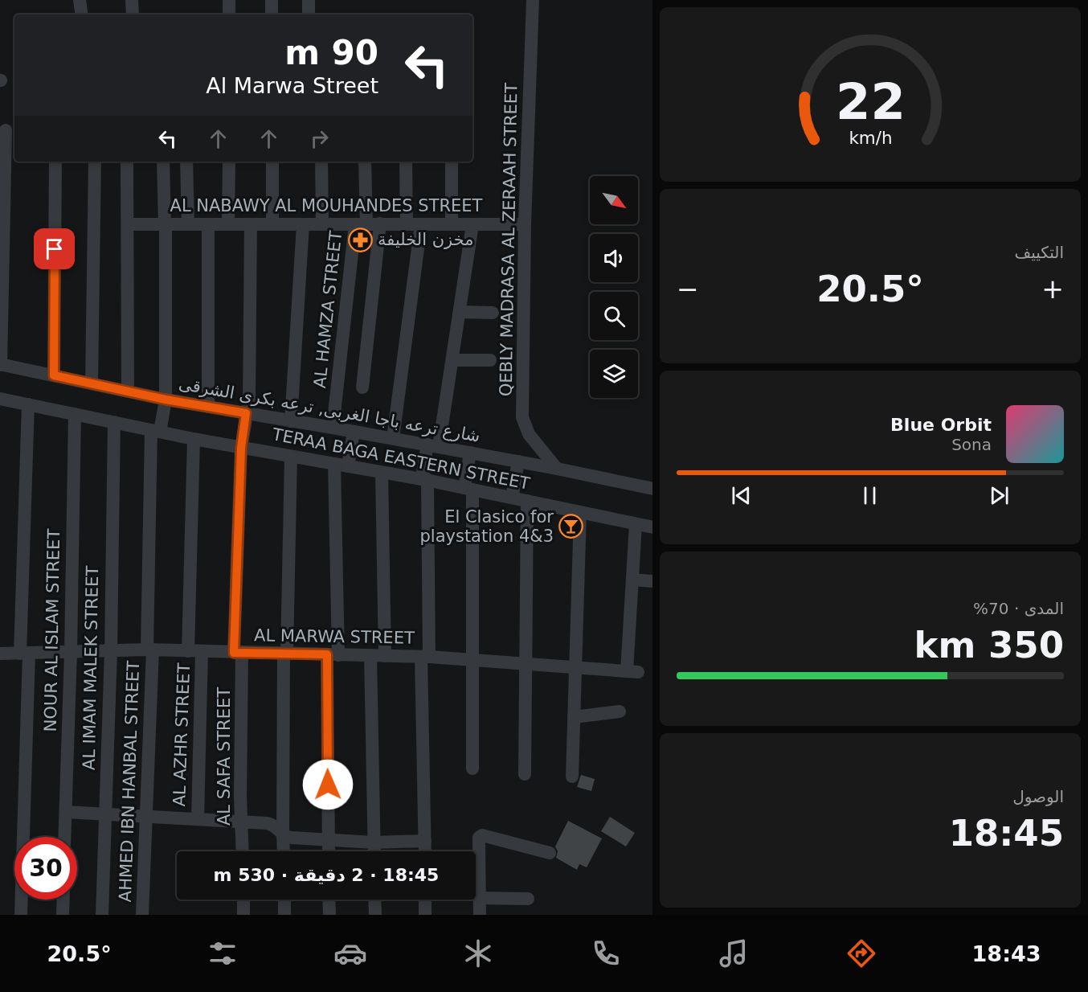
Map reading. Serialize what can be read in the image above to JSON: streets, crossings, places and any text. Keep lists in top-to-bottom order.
{
  "streets": {
    "street": [
      "AL NABAWY AL MOUHANDES STREET",
      "QEBLY MADRASA AL ZERAAH STREET",
      "AL HAMZA STREET",
      "شارع ترعه باجا الغربى, ترعه بكرى الشرقى",
      "TERAA BAGA EASTERN STREET",
      "NOUR AL ISLAM STREET",
      "AL MARWA STREET",
      "AL IMAM MALEK STREET",
      "AL AZHR STREET",
      "AL SAFA STREET",
      "AHMED IBN HANBAL STREET"
    ]
  },
  "crossings": [
    ["AL NABAWY AL MOUHANDES STREET", "QEBLY MADRASA AL ZERAAH STREET"],
    ["AL NABAWY AL MOUHANDES STREET", "AL HAMZA STREET"],
    ["AL NABAWY AL MOUHANDES STREET", "AL SAFA STREET"],
    ["AL NABAWY AL MOUHANDES STREET", "AHMED IBN HANBAL STREET"],
    ["QEBLY MADRASA AL ZERAAH STREET", "شارع ترعه باجا الغربى, ترعه بكرى الشرقى"],
    ["AL HAMZA STREET", "شارع ترعه باجا الغربى, ترعه بكرى الشرقى"],
    ["شارع ترعه باجا الغربى, ترعه بكرى الشرقى", "AL SAFA STREET"],
    ["شارع ترعه باجا الغربى, ترعه بكرى الشرقى", "AHMED IBN HANBAL STREET"],
    ["TERAA BAGA EASTERN STREET", "NOUR AL ISLAM STREET"],
    ["TERAA BAGA EASTERN STREET", "AL IMAM MALEK STREET"],
    ["TERAA BAGA EASTERN STREET", "AL SAFA STREET"],
    ["TERAA BAGA EASTERN STREET", "AHMED IBN HANBAL STREET"],
    ["NOUR AL ISLAM STREET", "AL MARWA STREET"],
    ["AL MARWA STREET", "AL IMAM MALEK STREET"],
    ["AL MARWA STREET", "AL AZHR STREET"],
    ["AL MARWA STREET", "AL SAFA STREET"],
    ["AL MARWA STREET", "AHMED IBN HANBAL STREET"]
  ],
  "places": {
    "pharmacy": ["مخزن الخليفة"],
    "bar": ["El Clasico for playstation 4&3"]
  },
  "north": "bottom right",
  "page": {
    "turn": ["90 m", "Al Marwa Street"],
    "tile": [
      "التكييف",
      ["المدى · 70%", "350 km"],
      ["الوصول", "18:45"]
    ],
    "heat": ["−", "20.5°", "+"],
    "song": ["Blue Orbit", "Sona"],
    "limit": "30",
    "trip": "18:45 · 2 دقيقة · 530 m",
    "tabs": ["18:43", "20.5°"],
    "gauge": ["22", "km/h"]
  }
}
